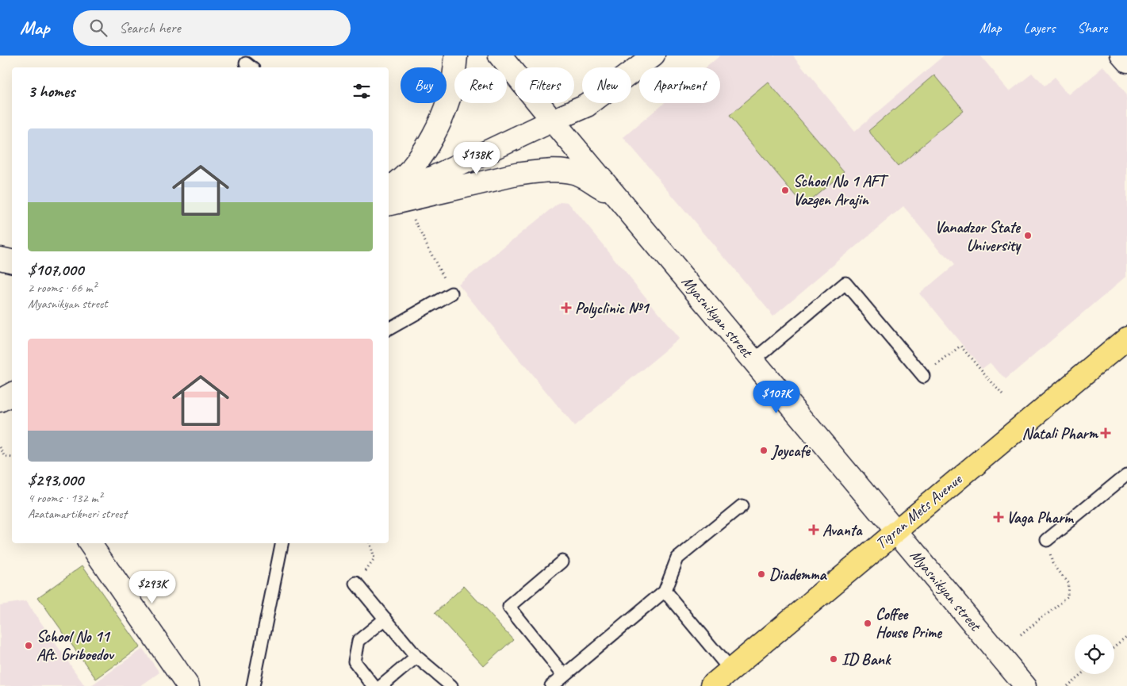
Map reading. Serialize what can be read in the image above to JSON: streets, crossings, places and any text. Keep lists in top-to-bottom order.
{
  "streets": {
    "main road": ["Tigran Mets Avenue"],
    "street": ["Myasnikyan street"]
  },
  "crossings": [
    ["Myasnikyan street", "Tigran Mets Avenue"]
  ],
  "places": {
    "other": [
      "School No 1 AFT Vazgen Arajin",
      "Vanadzor State University",
      "Joycafe",
      "Diademma",
      "Coffee House Prime",
      "School No 11 Aft. Griboedov",
      "ID Bank"
    ],
    "health": [
      "Polyclinic №1",
      "Natali Pharm",
      "Vaga Pharm",
      "Avanta"
    ]
  },
  "page": {
    "header": "Map",
    "search": "Search here",
    "nav": ["Map", "Layers", "Share"],
    "chip": [
      "Buy",
      "Rent",
      "Filters",
      "New",
      "Apartment"
    ],
    "heading": "3 homes",
    "list": [
      {
        "name": "$107,000",
        "note": "2 rooms · 66 m² · Myasnikyan street"
      },
      {
        "name": "$293,000",
        "note": "4 rooms · 132 m² · Azatamartikneri street"
      }
    ],
    "price": ["$138K", "$107K", "$293K"]
  }
}
